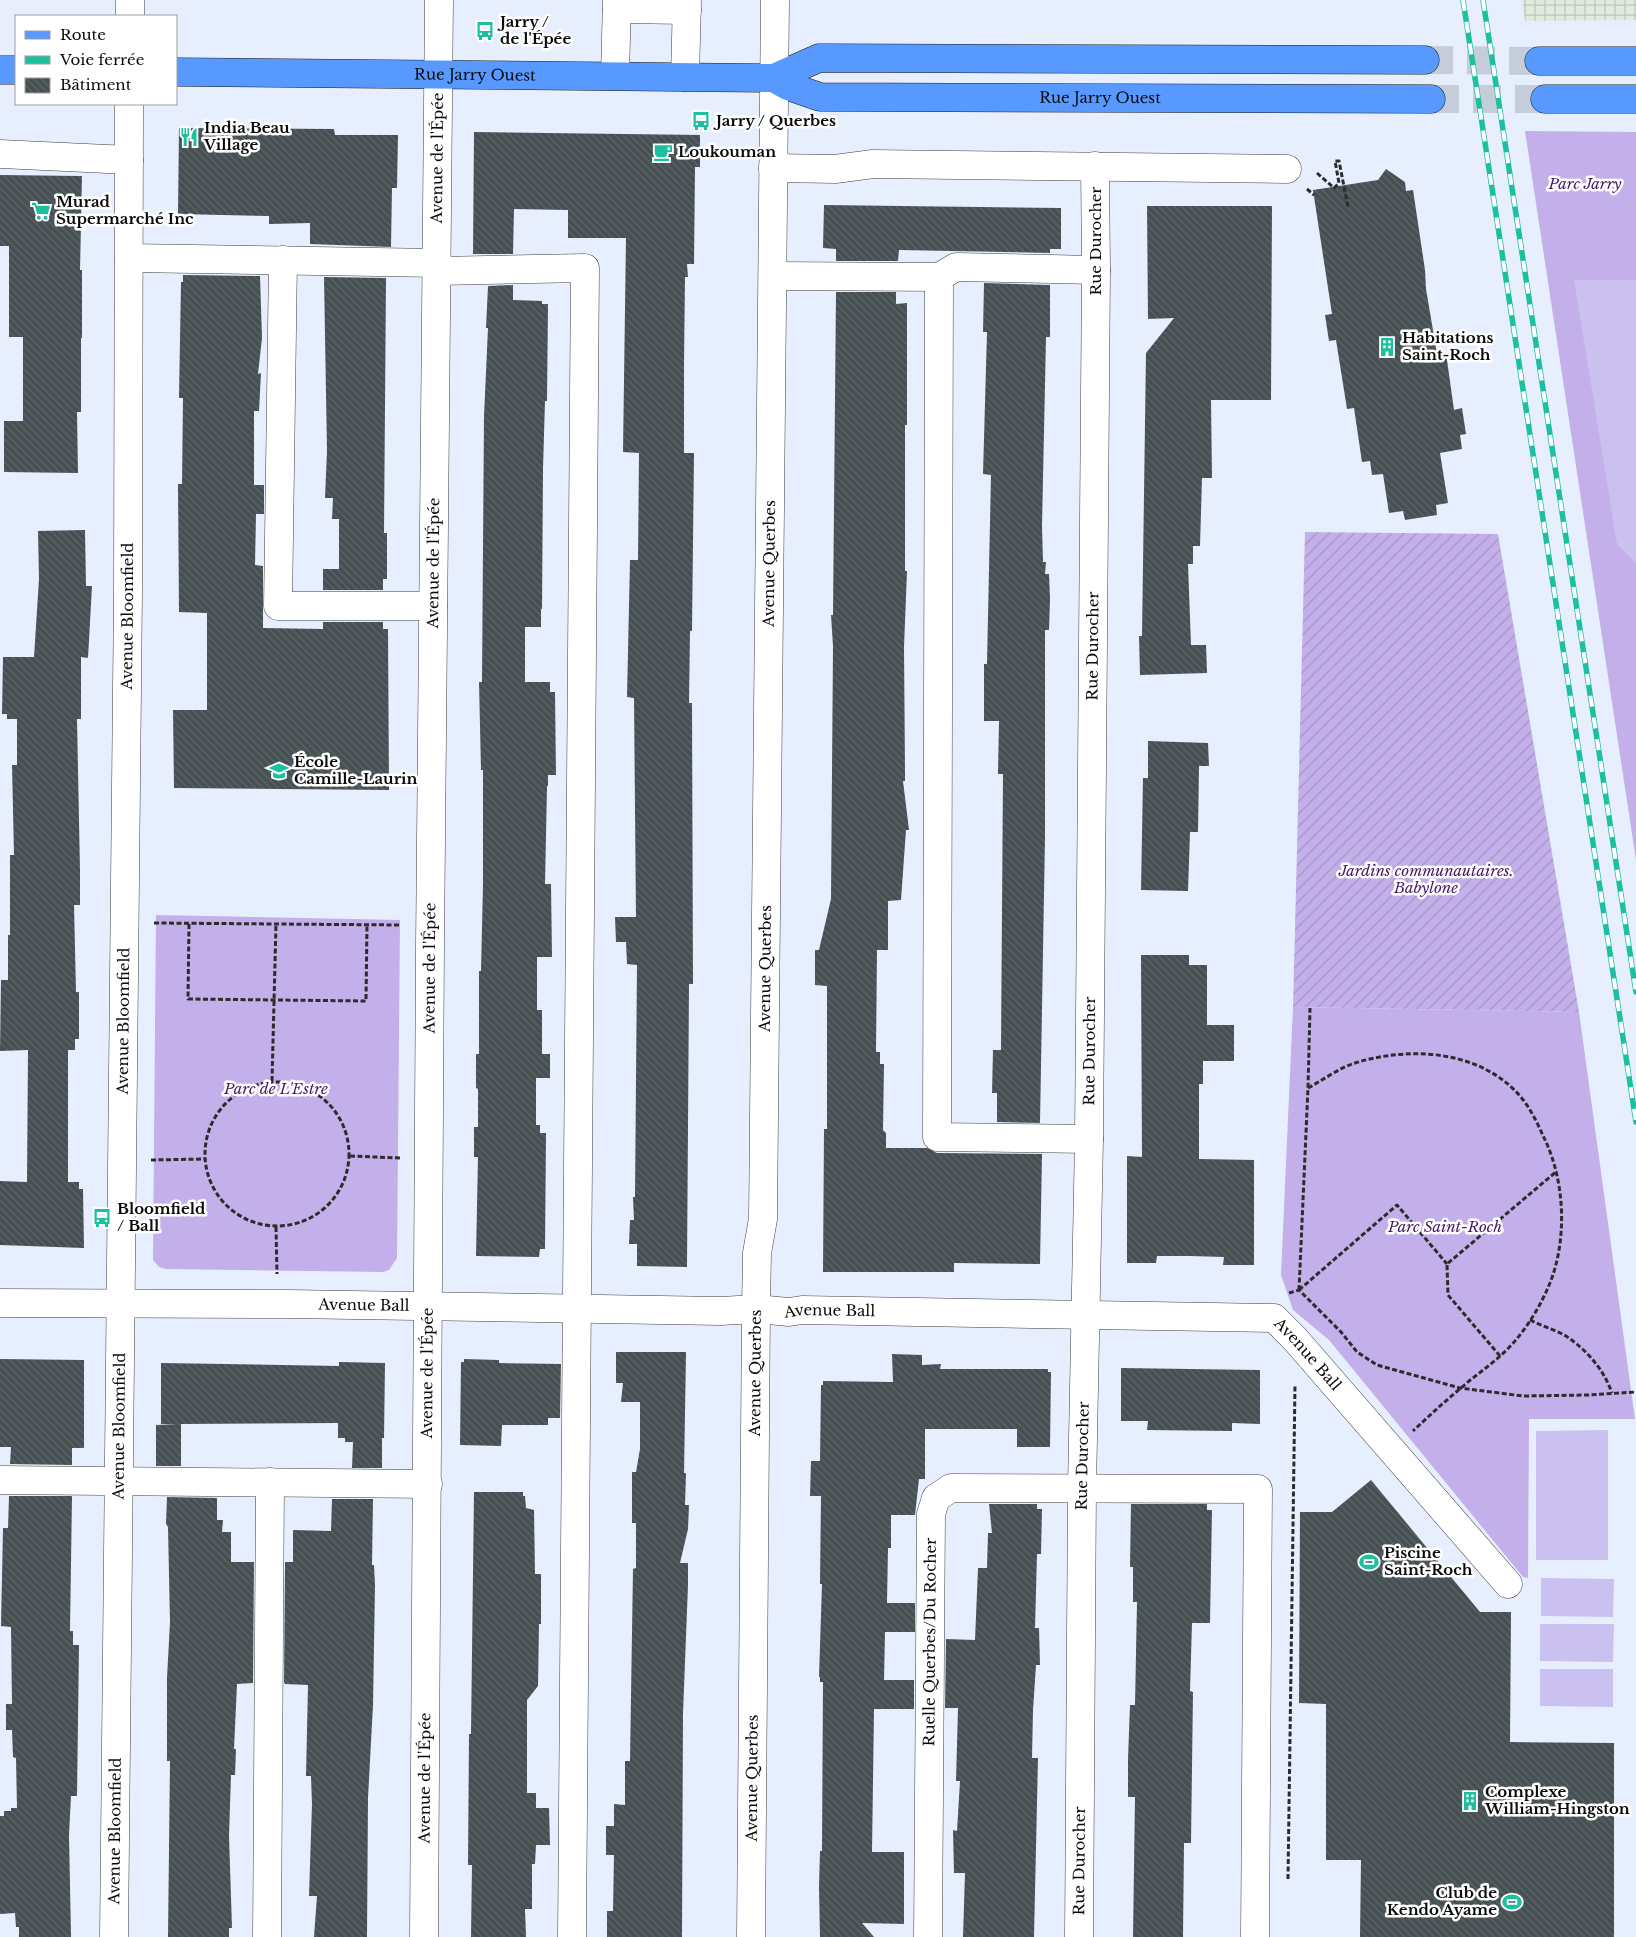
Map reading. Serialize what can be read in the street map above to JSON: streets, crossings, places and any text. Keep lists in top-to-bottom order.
{
  "streets": {
    "main road": ["Rue Jarry Ouest"],
    "street": [
      "Avenue de l'Épée",
      "Rue Durocher",
      "Avenue Querbes",
      "Avenue Bloomfield",
      "Avenue Ball",
      "Ruelle Querbes/Du Rocher"
    ]
  },
  "crossings": [
    ["Rue Jarry Ouest", "Avenue de l'Épée"],
    ["Rue Jarry Ouest", "Avenue Querbes"],
    ["Avenue de l'Épée", "Avenue Ball"],
    ["Rue Durocher", "Avenue Ball"],
    ["Rue Durocher", "Ruelle Querbes/Du Rocher"],
    ["Avenue Querbes", "Avenue Ball"],
    ["Avenue Bloomfield", "Avenue Ball"]
  ],
  "parks": [
    "Parc Jarry",
    "Jardins communautaires. Babylone",
    "Parc de L'Estre",
    "Parc Saint-Roch"
  ],
  "places": {
    "bus stop": ["Jarry / de l'Épée", "Jarry / Querbes", "Bloomfield / Ball"],
    "restaurant": ["India Beau Village"],
    "cafe": ["Loukouman"],
    "supermarket": ["Murad Supermarché Inc"],
    "building": ["Habitations Saint-Roch", "Complexe William-Hingston"],
    "school or university": ["École Camille-Laurin"],
    "sports": ["Piscine Saint-Roch", "Club de Kendo Ayame"]
  },
  "legend": ["Route", "Voie ferrée", "Bâtiment"]
}
